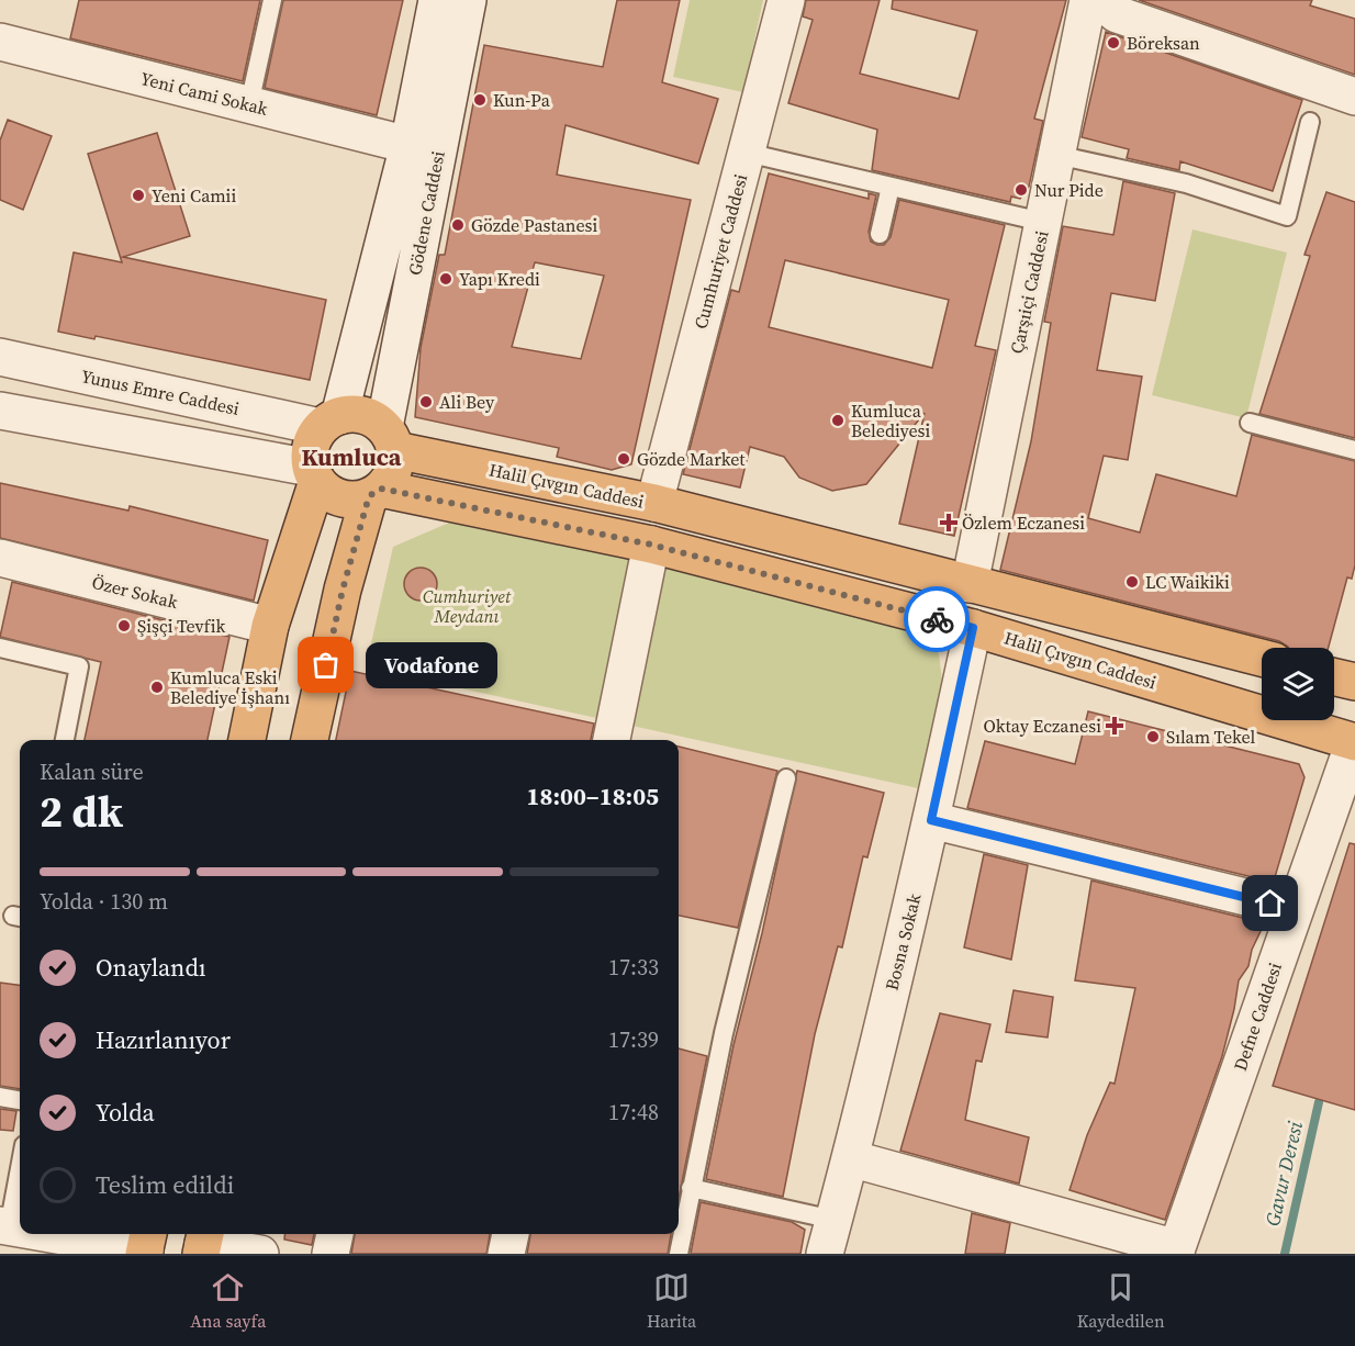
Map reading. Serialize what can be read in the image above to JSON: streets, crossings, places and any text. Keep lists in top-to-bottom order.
{
  "streets": {
    "highway": ["Halil Çıvgın Caddesi"],
    "street": [
      "Yeni Cami Sokak",
      "Gödene Caddesi",
      "Cumhuriyet Caddesi",
      "Çarşıiçi Caddesi",
      "Yunus Emre Caddesi",
      "Özer Sokak",
      "Bosna Sokak",
      "Defne Caddesi"
    ]
  },
  "crossings": [
    ["Yeni Cami Sokak", "Gödene Caddesi"],
    ["Gödene Caddesi", "Yunus Emre Caddesi"],
    ["Gödene Caddesi", "Halil Çıvgın Caddesi"],
    ["Cumhuriyet Caddesi", "Halil Çıvgın Caddesi"],
    ["Çarşıiçi Caddesi", "Halil Çıvgın Caddesi"],
    ["Yunus Emre Caddesi", "Halil Çıvgın Caddesi"],
    ["Halil Çıvgın Caddesi", "Bosna Sokak"],
    ["Halil Çıvgın Caddesi", "Defne Caddesi"]
  ],
  "districts": ["Kumluca"],
  "water": ["Gavur Deresi"],
  "parks": ["Cumhuriyet Meydanı"],
  "places": {
    "other": [
      "Böreksan",
      "Kun-Pa",
      "Nur Pide",
      "Yeni Camii",
      "Gözde Pastanesi",
      "Yapı Kredi",
      "Ali Bey",
      "Kumluca Belediyesi",
      "Gözde Market",
      "LC Waikiki",
      "Şişçi Tevfik",
      "Vodafone",
      "Kumluca Eski Belediye İşhanı",
      "Sılam Tekel"
    ],
    "health": ["Özlem Eczanesi", "Oktay Eczanesi"]
  },
  "page": {
    "bubble": "Vodafone",
    "heading": ["2 dk", "Kalan süre", "18:00–18:05"],
    "bar": "Yolda · 130 m",
    "list": [
      ["Onaylandı", "17:33"],
      ["Hazırlanıyor", "17:39"],
      ["Yolda", "17:48"],
      "Teslim edildi"
    ],
    "tabs": ["Ana sayfa", "Harita", "Kaydedilen"]
  }
}
